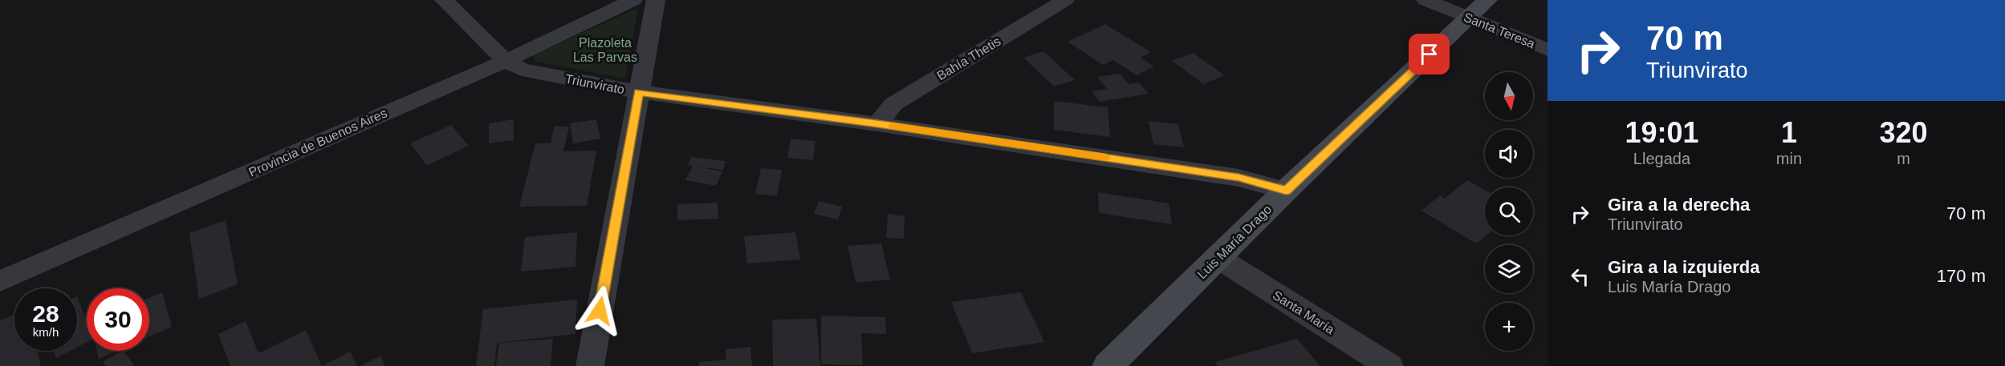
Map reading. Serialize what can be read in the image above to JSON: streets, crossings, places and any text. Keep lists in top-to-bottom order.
{
  "streets": {
    "main road": ["Luis María Drago"],
    "street": [
      "Santa Teresa",
      "Bahía Thetis",
      "Triunvirato",
      "Provincia de Buenos Aires",
      "Santa María"
    ]
  },
  "crossings": [
    ["Santa Teresa", "Luis María Drago"],
    ["Bahía Thetis", "Triunvirato"],
    ["Triunvirato", "Provincia de Buenos Aires"],
    ["Triunvirato", "Luis María Drago"],
    ["Luis María Drago", "Santa María"]
  ],
  "parks": ["Plazoleta Las Parvas"],
  "north": "bottom",
  "page": {
    "turn": ["70 m", "Triunvirato"],
    "map_buttons": "+",
    "eta": [
      "19:01",
      "Llegada",
      "1",
      "min",
      "320",
      "m"
    ],
    "list": [
      {
        "name": "Gira a la derecha",
        "note": "Triunvirato",
        "value": "70 m"
      },
      {
        "name": "Gira a la izquierda",
        "note": "Luis María Drago",
        "value": "170 m"
      }
    ],
    "speed": "28 km/h",
    "limit": "30"
  }
}
